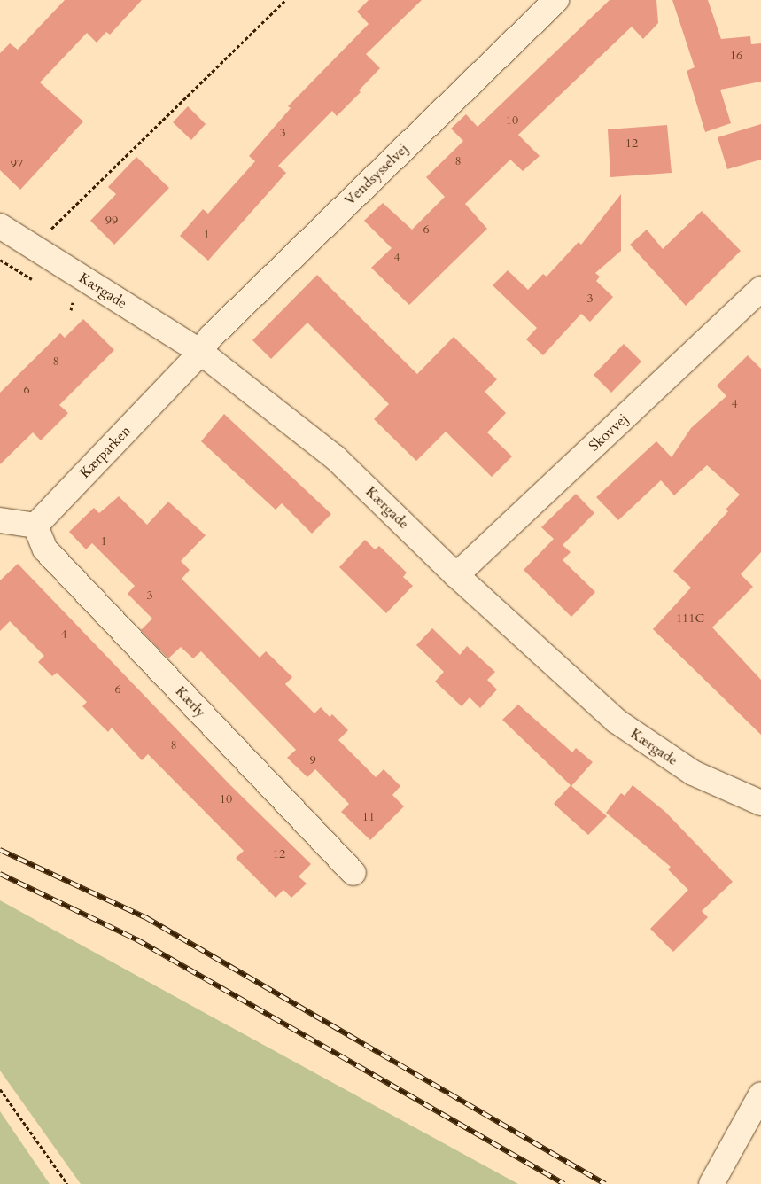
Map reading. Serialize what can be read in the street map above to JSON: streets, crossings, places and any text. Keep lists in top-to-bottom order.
{
  "streets": {
    "street": [
      "Vendsysselvej",
      "Kærgade",
      "Skovvej",
      "Kærparken",
      "Kærly"
    ]
  },
  "crossings": [
    ["Vendsysselvej", "Kærgade"],
    ["Vendsysselvej", "Kærparken"],
    ["Kærgade", "Skovvej"],
    ["Kærgade", "Kærparken"],
    ["Kærparken", "Kærly"]
  ],
  "house_numbers": [
    "16",
    "10",
    "3",
    "12",
    "8",
    "97",
    "99",
    "6",
    "1",
    "4",
    "3",
    "8",
    "6",
    "4",
    "1",
    "3",
    "111C",
    "4",
    "6",
    "8",
    "9",
    "10",
    "11",
    "12"
  ]
}
